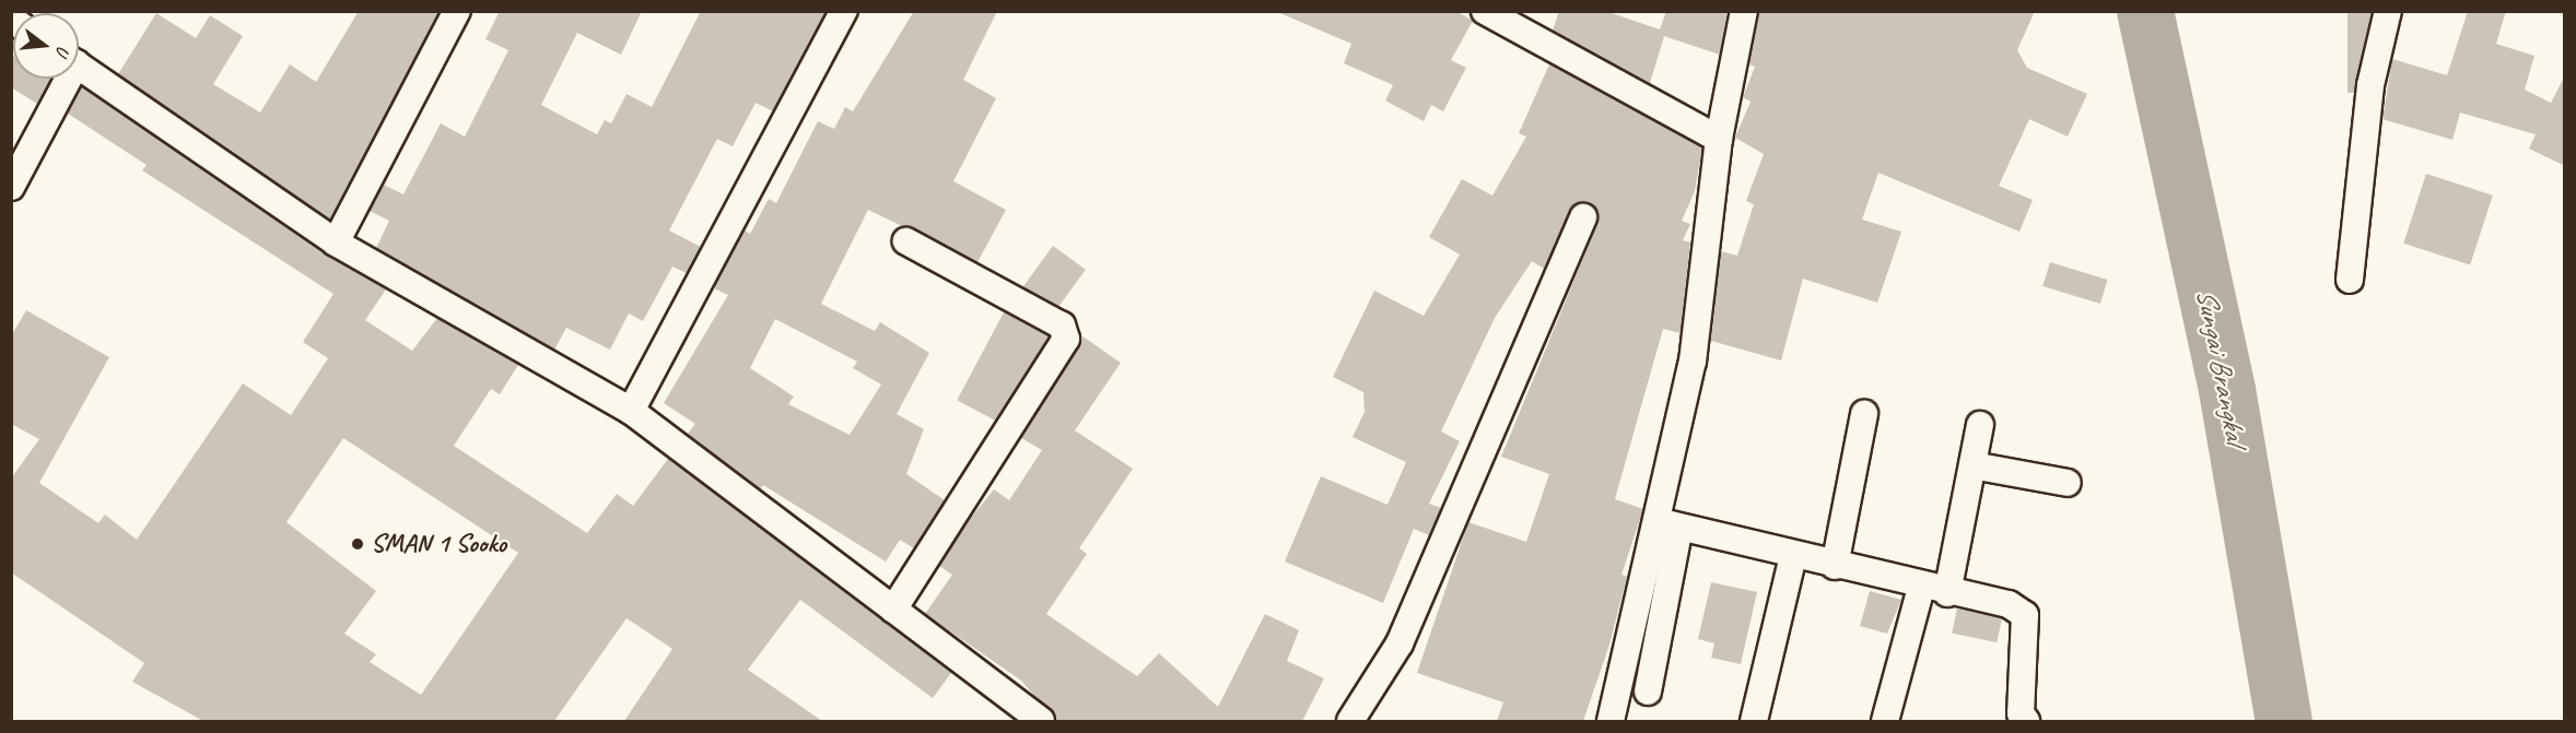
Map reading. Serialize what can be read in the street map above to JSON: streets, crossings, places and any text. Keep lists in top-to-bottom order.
{
  "water": ["Sungai Brangkal"],
  "places": ["SMAN 1 Sooko"],
  "north": "right"
}
